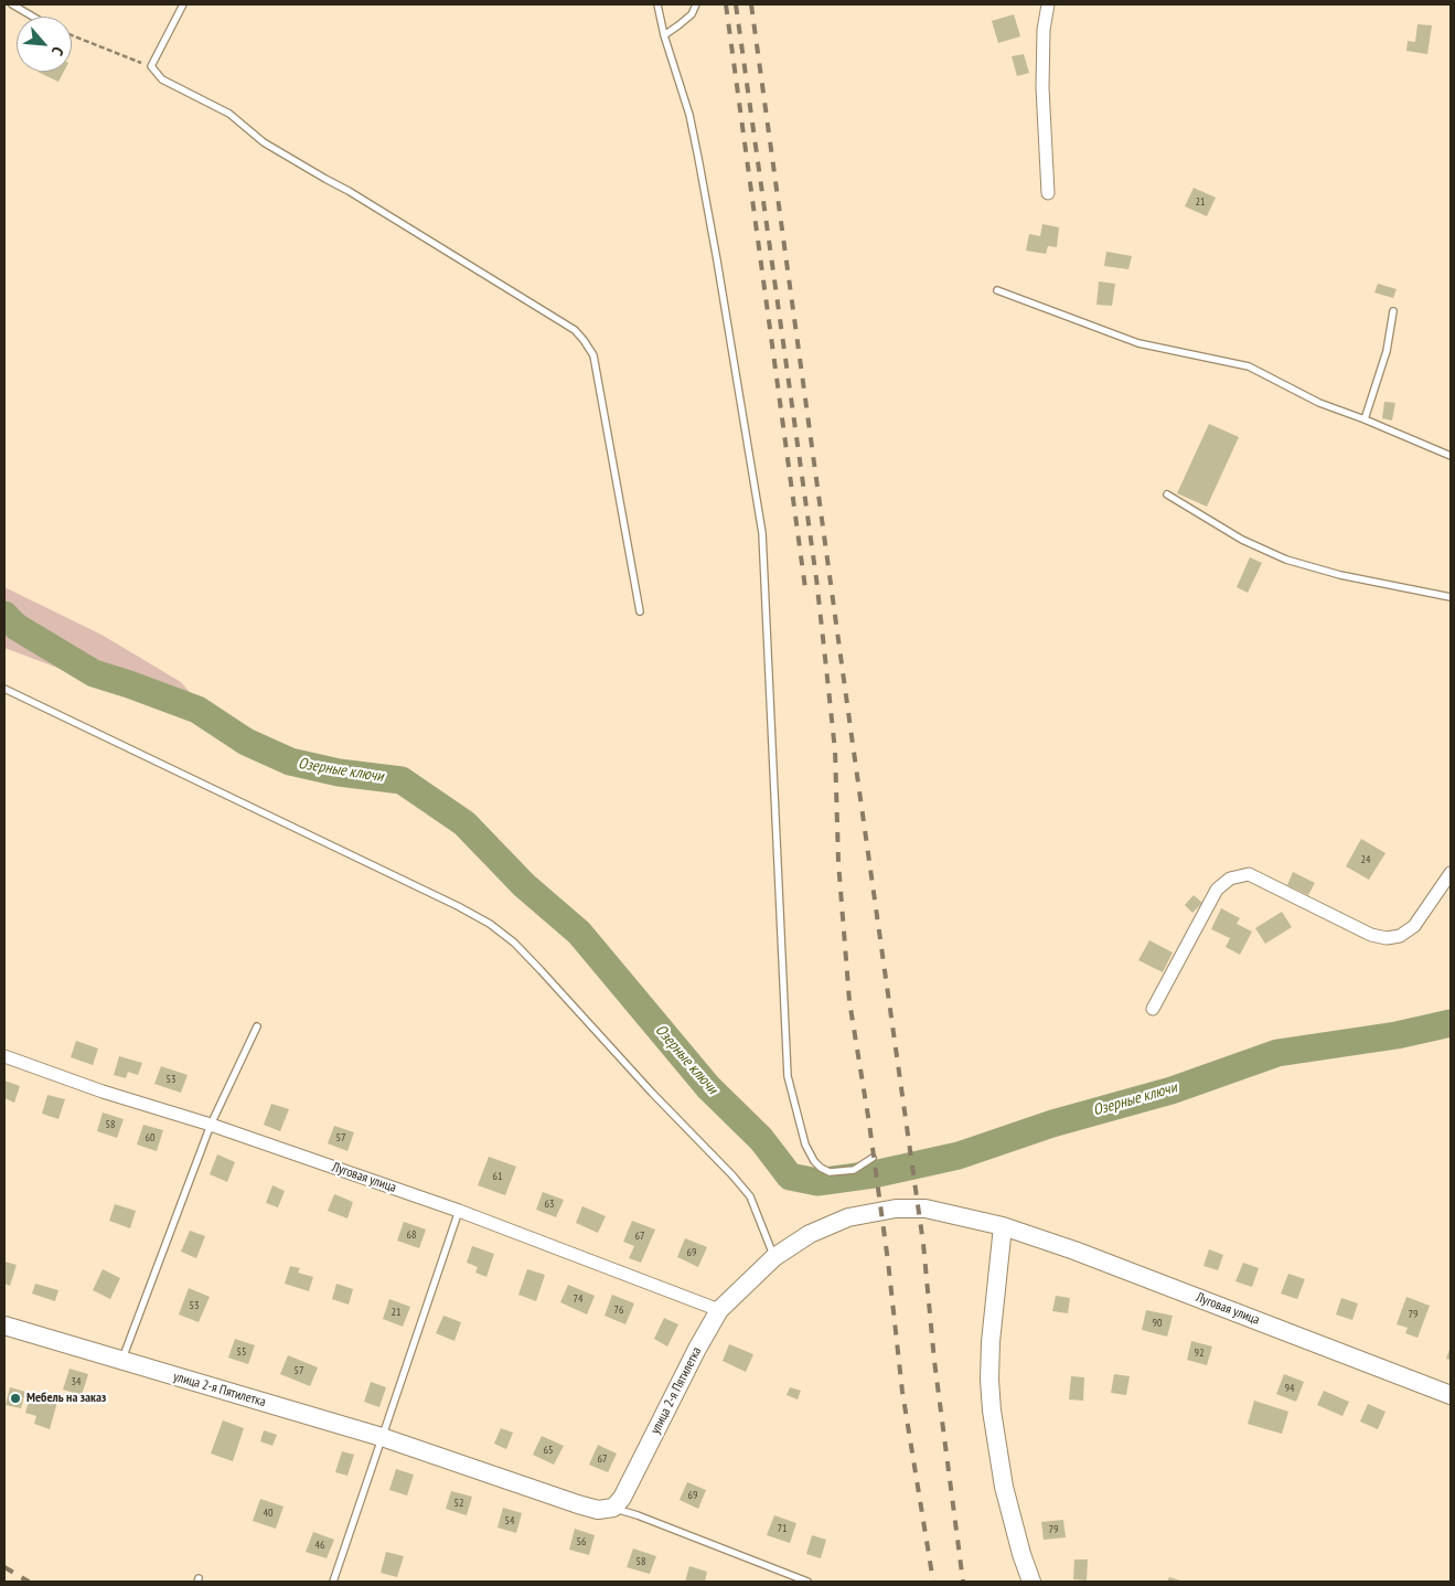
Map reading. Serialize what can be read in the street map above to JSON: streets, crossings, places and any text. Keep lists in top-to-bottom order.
{
  "streets": {
    "main road": ["Луговая улица", "улица 2-я Пятилетка"]
  },
  "crossings": [
    ["Луговая улица", "улица 2-я Пятилетка"]
  ],
  "water": ["Озерные ключи"],
  "places": ["Мебель на заказ"],
  "house_numbers": [
    "21",
    "24",
    "53",
    "58",
    "60",
    "57",
    "61",
    "63",
    "68",
    "67",
    "69",
    "74",
    "53",
    "76",
    "21",
    "79",
    "90",
    "55",
    "92",
    "57",
    "34",
    "94",
    "65",
    "67",
    "69",
    "52",
    "40",
    "54",
    "71",
    "79",
    "56",
    "46",
    "58"
  ],
  "north": "bottom right"
}
